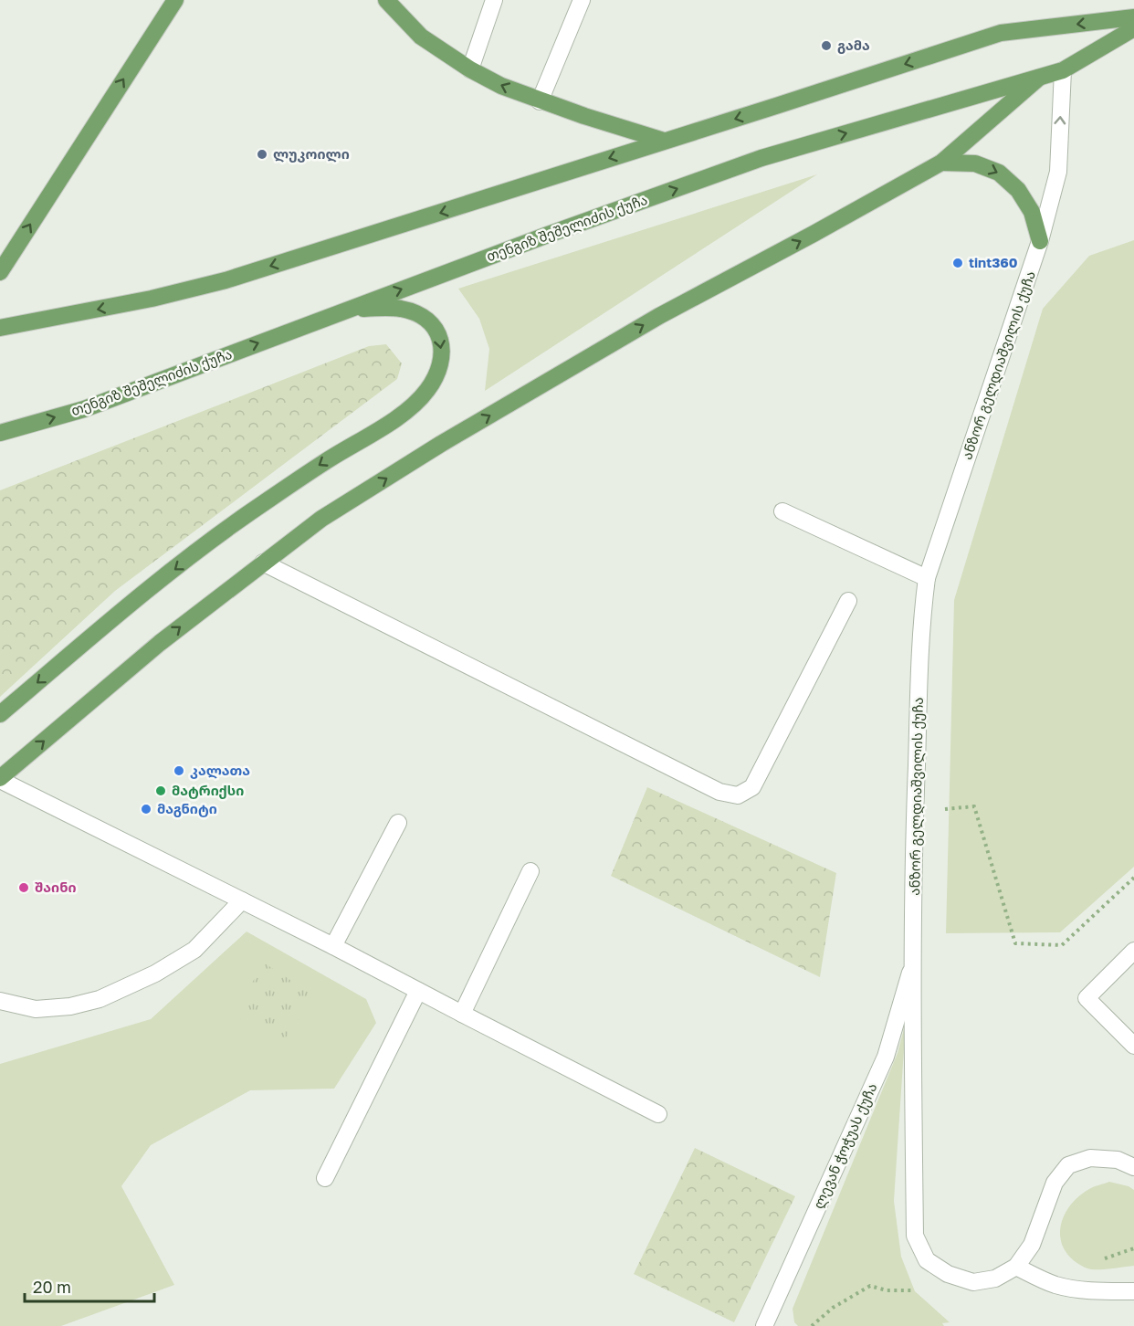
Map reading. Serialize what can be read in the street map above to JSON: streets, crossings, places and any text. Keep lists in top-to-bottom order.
{
  "streets": {
    "main road": ["თენგიზ შეშელიძის ქუჩა"],
    "street": ["ანზორ გელდიაშვილის ქუჩა", "ლევან ჭოჭუას ქუჩა"]
  },
  "crossings": [
    ["თენგიზ შეშელიძის ქუჩა", "ანზორ გელდიაშვილის ქუჩა"],
    ["ანზორ გელდიაშვილის ქუჩა", "ლევან ჭოჭუას ქუჩა"]
  ],
  "places": [
    "გამა",
    "ლუკოილი",
    "tint360",
    "კალათა",
    "მატრიქსი",
    "მაგნიტი",
    "შაინი"
  ],
  "scale_bar": "20 m"
}
